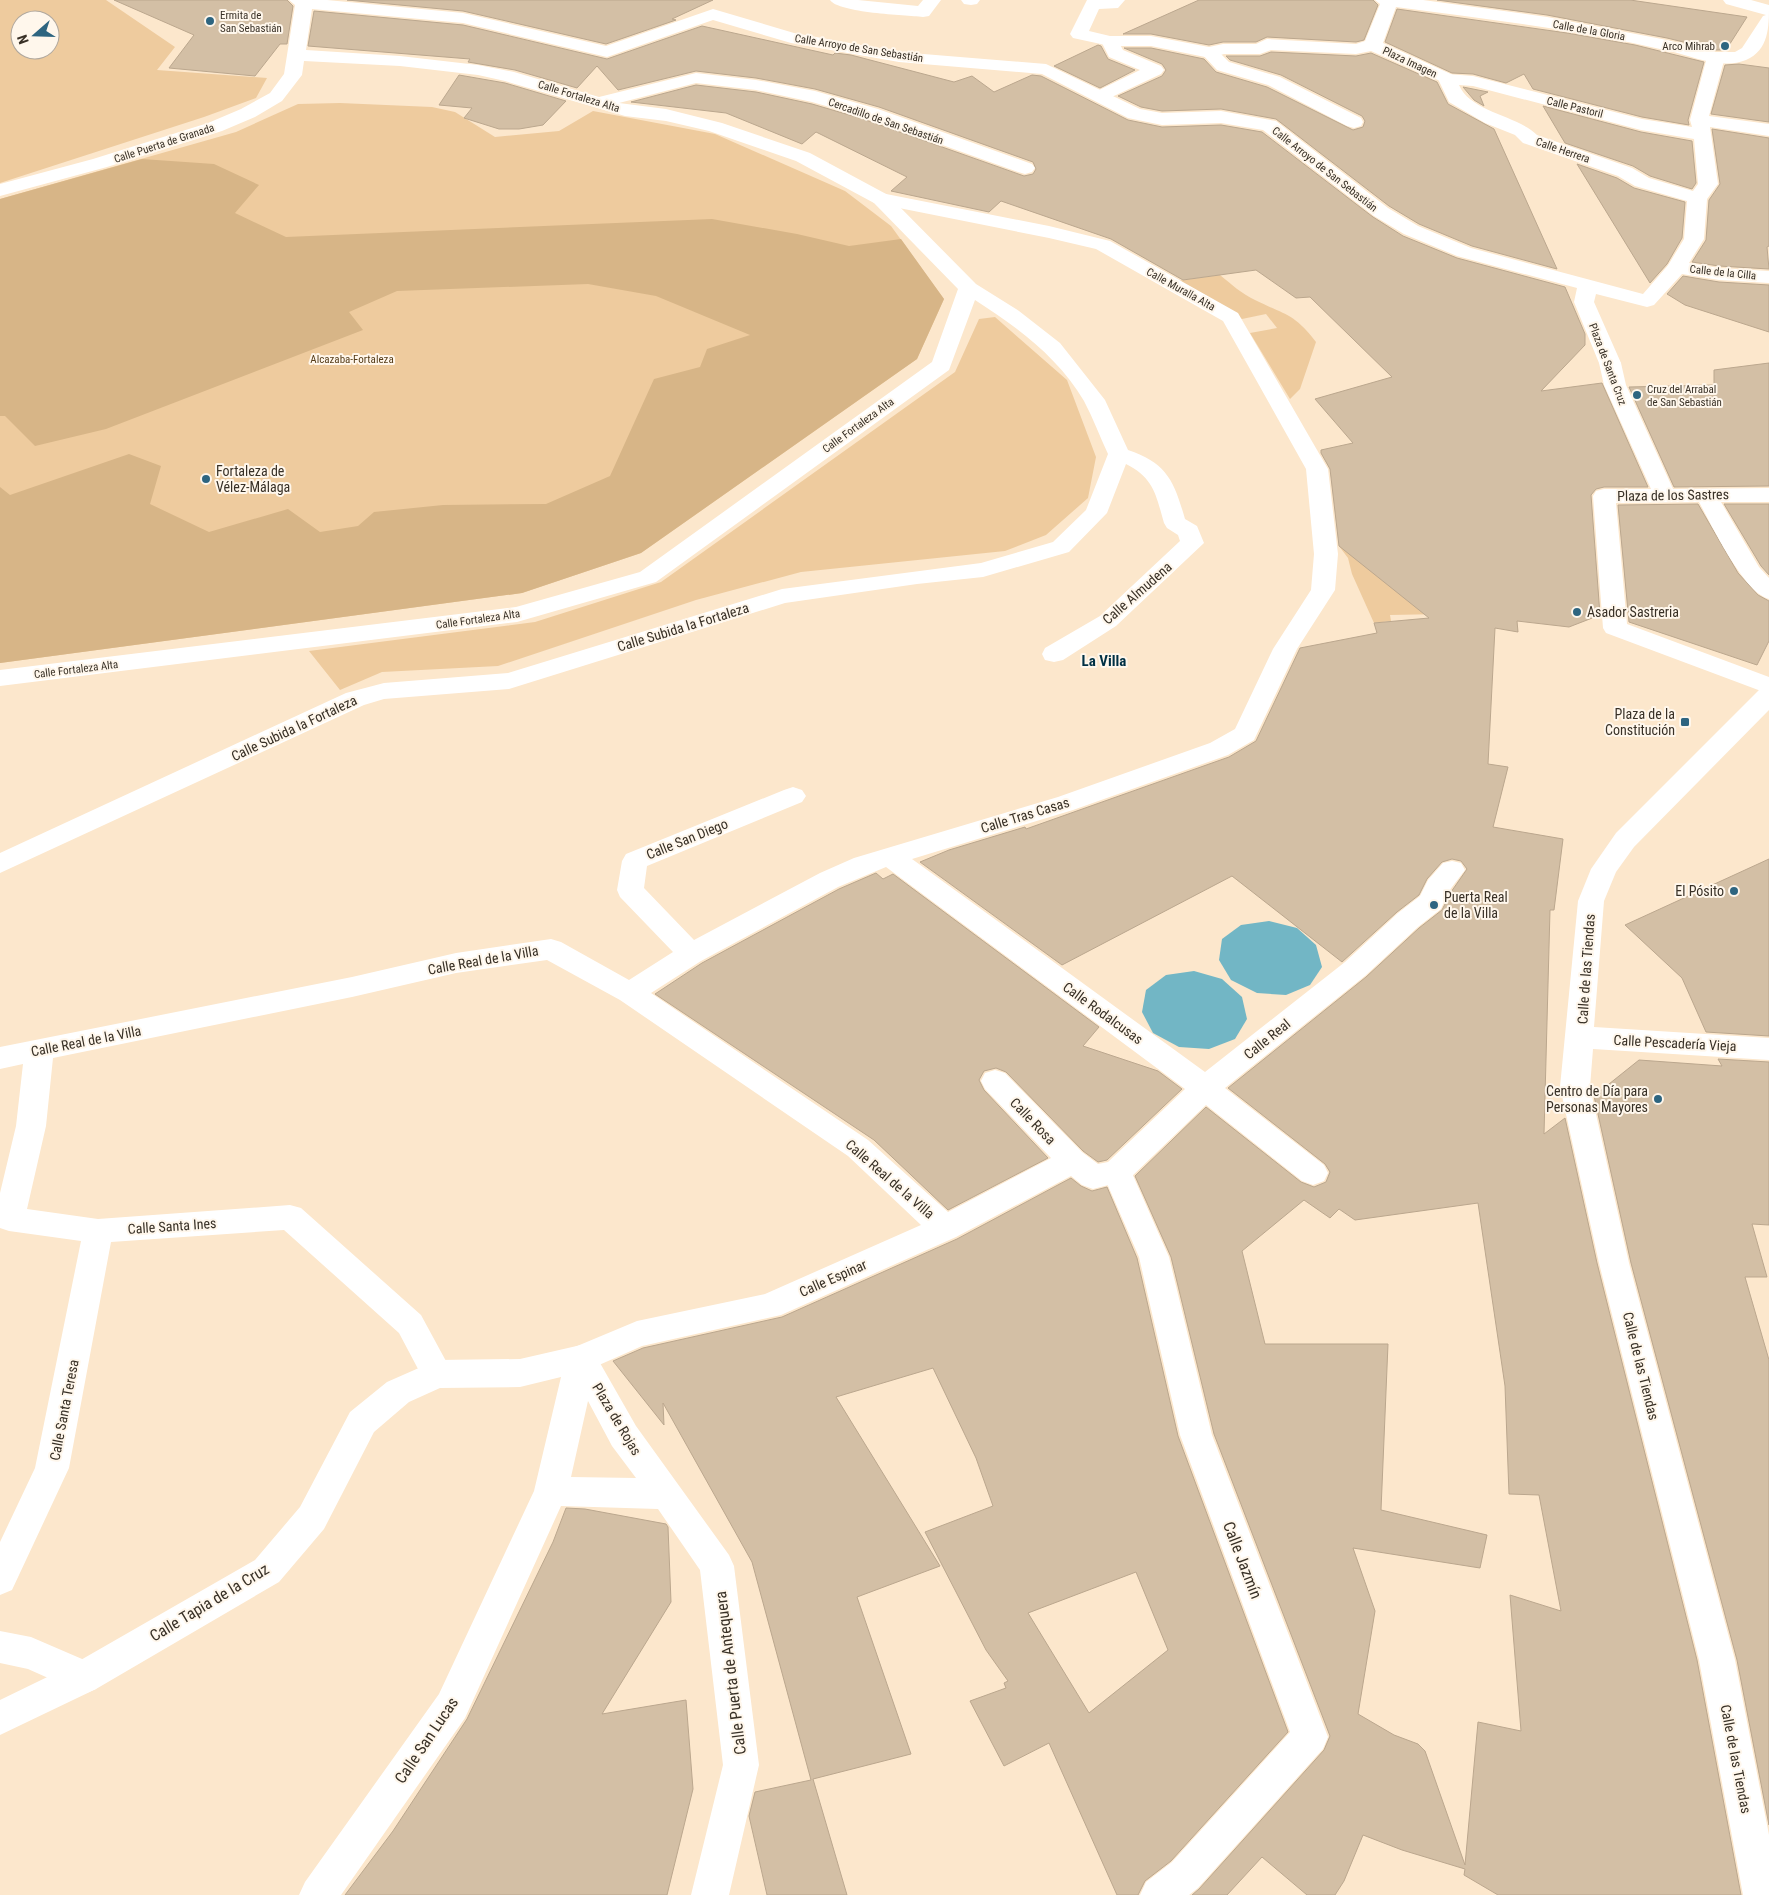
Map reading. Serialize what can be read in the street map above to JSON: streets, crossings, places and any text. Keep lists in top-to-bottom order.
{
  "streets": {
    "street": [
      "Calle de la Gloria",
      "Calle Arroyo de San Sebastián",
      "Plaza Imagen",
      "Calle Fortaleza Alta",
      "Calle Pastoril",
      "Cercadillo de San Sebastián",
      "Calle Puerta de Granada",
      "Calle Herrera",
      "Calle de la Cilla",
      "Calle Muralla Alta",
      "Plaza de Santa Cruz",
      "Plaza de los Sastres",
      "Calle Almudena",
      "Calle Subida la Fortaleza",
      "Calle Tras Casas",
      "Calle San Diego",
      "Calle Real de la Villa",
      "Calle de las Tiendas",
      "Calle Rodalcusas",
      "Calle Real",
      "Calle Pescadería Vieja",
      "Calle Rosa",
      "Calle Santa Ines",
      "Calle Espinar",
      "Calle Santa Teresa",
      "Plaza de Rojas",
      "Calle Jazmín",
      "Calle Tapia de la Cruz",
      "Calle Puerta de Antequera",
      "Calle San Lucas"
    ]
  },
  "crossings": [
    ["Calle Arroyo de San Sebastián", "Calle Puerta de Granada"],
    ["Calle Arroyo de San Sebastián", "Plaza de Santa Cruz"],
    ["Plaza Imagen", "Calle Pastoril"],
    ["Plaza Imagen", "Calle Herrera"],
    ["Calle Fortaleza Alta", "Cercadillo de San Sebastián"],
    ["Calle Fortaleza Alta", "Calle Puerta de Granada"],
    ["Calle Fortaleza Alta", "Calle Muralla Alta"],
    ["Calle Pastoril", "Calle Herrera"],
    ["Calle Muralla Alta", "Calle Tras Casas"],
    ["Plaza de Santa Cruz", "Plaza de los Sastres"],
    ["Calle Almudena", "Calle Subida la Fortaleza"],
    ["Calle Tras Casas", "Calle San Diego"],
    ["Calle Tras Casas", "Calle Real de la Villa"],
    ["Calle Tras Casas", "Calle Rodalcusas"],
    ["Calle Real de la Villa", "Calle Santa Ines"],
    ["Calle Real de la Villa", "Calle Espinar"],
    ["Calle de las Tiendas", "Calle Pescadería Vieja"],
    ["Calle Rodalcusas", "Calle Real"],
    ["Calle Real", "Calle Jazmín"],
    ["Calle Rosa", "Calle Espinar"],
    ["Calle Santa Ines", "Calle Santa Teresa"],
    ["Calle Santa Ines", "Calle Tapia de la Cruz"],
    ["Calle Espinar", "Plaza de Rojas"],
    ["Calle Espinar", "Calle Tapia de la Cruz"],
    ["Plaza de Rojas", "Calle Tapia de la Cruz"],
    ["Plaza de Rojas", "Calle Puerta de Antequera"],
    ["Plaza de Rojas", "Calle San Lucas"]
  ],
  "districts": ["La Villa"],
  "parks": ["Alcazaba-Fortaleza"],
  "places": {
    "other": [
      "Ermita de San Sebastián",
      "Arco Mihrab",
      "Cruz del Arrabal de San Sebastián",
      "Fortaleza de Vélez-Málaga",
      "Asador Sastreria",
      "El Pósito",
      "Puerta Real de la Villa",
      "Centro de Día para Personas Mayores"
    ],
    "transit": ["Plaza de la Constitución"]
  },
  "north": "left"
}
